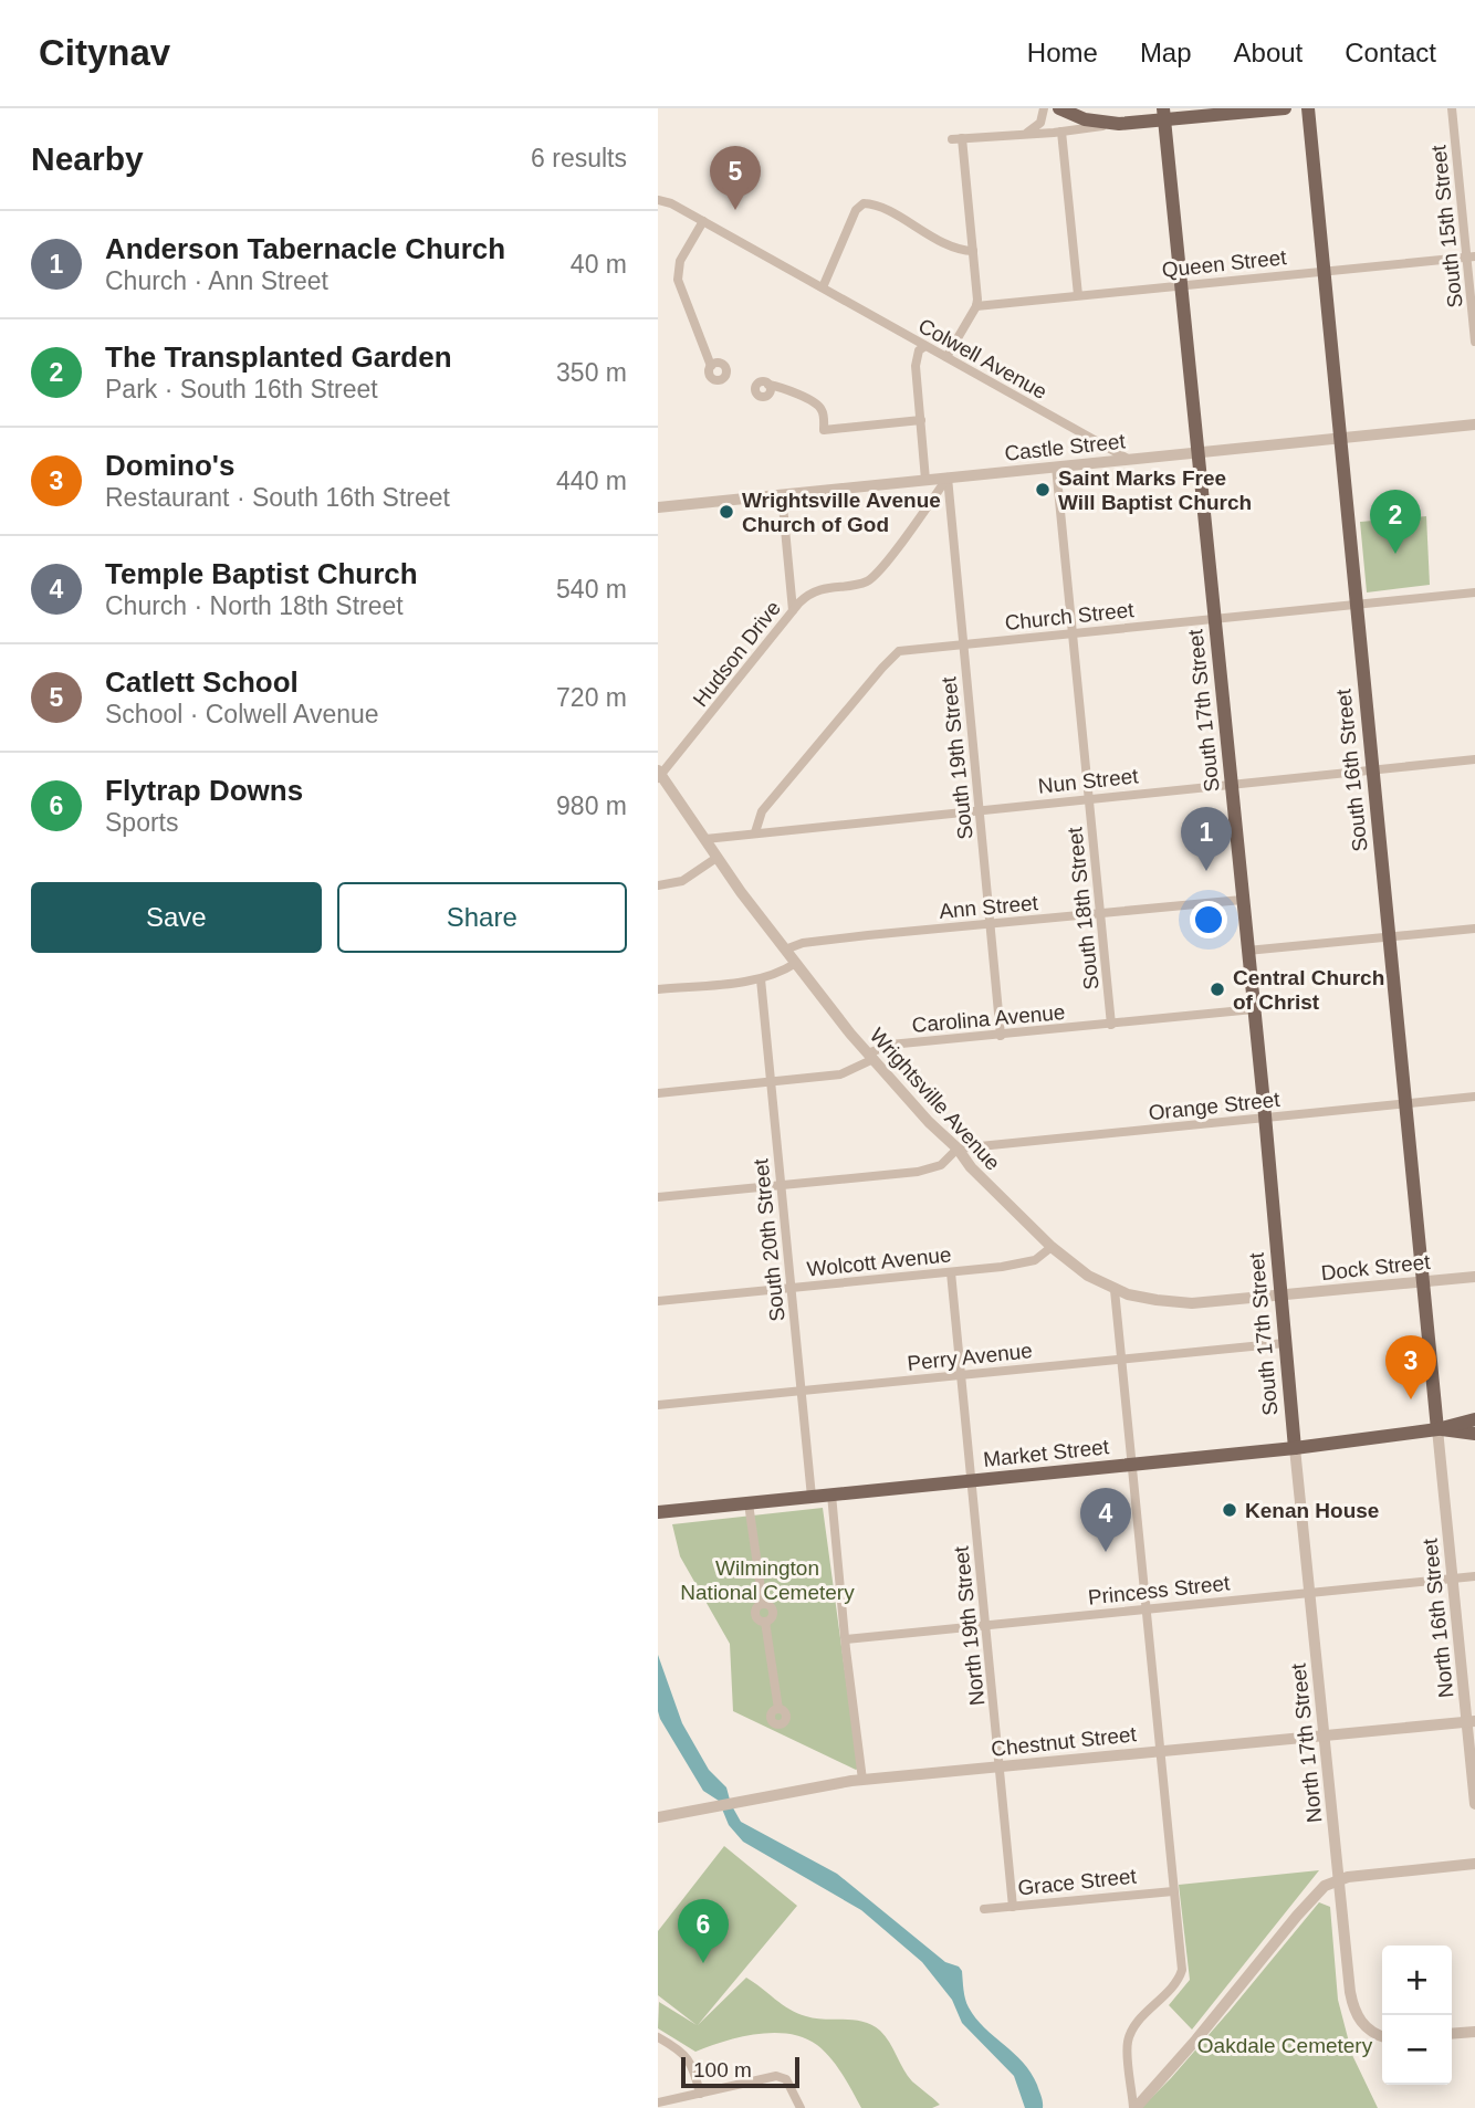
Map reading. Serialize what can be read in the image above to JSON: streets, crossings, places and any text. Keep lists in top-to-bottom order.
{
  "streets": {
    "main road": ["South 17th Street", "South 16th Street", "Market Street"],
    "street": [
      "South 15th Street",
      "Queen Street",
      "Colwell Avenue",
      "Castle Street",
      "Church Street",
      "Hudson Drive",
      "South 19th Street",
      "Nun Street",
      "Ann Street",
      "South 18th Street",
      "Carolina Avenue",
      "Wrightsville Avenue",
      "Orange Street",
      "South 20th Street",
      "Wolcott Avenue",
      "Dock Street",
      "Perry Avenue",
      "Princess Street",
      "North 16th Street",
      "North 19th Street",
      "Chestnut Street",
      "North 17th Street",
      "Grace Street"
    ]
  },
  "crossings": [
    ["South 15th Street", "Queen Street"],
    ["Queen Street", "South 17th Street"],
    ["Queen Street", "South 16th Street"],
    ["Colwell Avenue", "Castle Street"],
    ["Castle Street", "Hudson Drive"],
    ["Castle Street", "South 17th Street"],
    ["Castle Street", "South 19th Street"],
    ["Castle Street", "South 16th Street"],
    ["Castle Street", "South 18th Street"],
    ["Church Street", "South 17th Street"],
    ["Church Street", "South 19th Street"],
    ["Church Street", "South 16th Street"],
    ["Church Street", "Nun Street"],
    ["Church Street", "South 18th Street"],
    ["Hudson Drive", "South 19th Street"],
    ["Hudson Drive", "Wrightsville Avenue"],
    ["South 17th Street", "Nun Street"],
    ["South 17th Street", "Ann Street"],
    ["South 17th Street", "Carolina Avenue"],
    ["South 17th Street", "Wrightsville Avenue"],
    ["South 17th Street", "Orange Street"],
    ["South 17th Street", "Dock Street"],
    ["South 17th Street", "Perry Avenue"],
    ["South 17th Street", "Market Street"],
    ["South 17th Street", "North 17th Street"],
    ["South 19th Street", "Nun Street"],
    ["South 19th Street", "Ann Street"],
    ["South 19th Street", "Carolina Avenue"],
    ["South 16th Street", "Nun Street"],
    ["South 16th Street", "Orange Street"],
    ["South 16th Street", "Dock Street"],
    ["South 16th Street", "Market Street"],
    ["South 16th Street", "North 16th Street"],
    ["Nun Street", "South 18th Street"],
    ["Nun Street", "Wrightsville Avenue"],
    ["Ann Street", "South 18th Street"],
    ["Ann Street", "Wrightsville Avenue"],
    ["South 18th Street", "Carolina Avenue"],
    ["Carolina Avenue", "Wrightsville Avenue"],
    ["Carolina Avenue", "South 20th Street"],
    ["Wrightsville Avenue", "Orange Street"],
    ["Wrightsville Avenue", "Wolcott Avenue"],
    ["Wrightsville Avenue", "Dock Street"],
    ["South 20th Street", "Wolcott Avenue"],
    ["South 20th Street", "Perry Avenue"],
    ["South 20th Street", "Market Street"],
    ["Market Street", "North 16th Street"],
    ["Market Street", "North 19th Street"],
    ["Market Street", "North 17th Street"],
    ["Princess Street", "North 16th Street"],
    ["Princess Street", "North 19th Street"],
    ["Princess Street", "North 17th Street"],
    ["North 16th Street", "Chestnut Street"],
    ["North 19th Street", "Chestnut Street"],
    ["North 19th Street", "Grace Street"],
    ["Chestnut Street", "North 17th Street"]
  ],
  "parks": ["Wilmington National Cemetery", "Oakdale Cemetery"],
  "places": [
    "Saint Marks Free Will Baptist Church",
    "Wrightsville Avenue Church of God",
    "Central Church of Christ",
    "Kenan House"
  ],
  "scale_bar": "100 m",
  "page": {
    "header": "Citynav",
    "nav": [
      "Home",
      "Map",
      "About",
      "Contact"
    ],
    "heading": ["Nearby", "6 results"],
    "pins": [
      "5",
      "2",
      "1",
      "3",
      "4",
      "6"
    ],
    "list": [
      {
        "mark": "1",
        "name": "Anderson Tabernacle Church",
        "note": "Church · Ann Street",
        "value": "40 m"
      },
      {
        "mark": "2",
        "name": "The Transplanted Garden",
        "note": "Park · South 16th Street",
        "value": "350 m"
      },
      {
        "mark": "3",
        "name": "Domino's",
        "note": "Restaurant · South 16th Street",
        "value": "440 m"
      },
      {
        "mark": "4",
        "name": "Temple Baptist Church",
        "note": "Church · North 18th Street",
        "value": "540 m"
      },
      {
        "mark": "5",
        "name": "Catlett School",
        "note": "School · Colwell Avenue",
        "value": "720 m"
      },
      {
        "mark": "6",
        "name": "Flytrap Downs",
        "note": "Sports",
        "value": "980 m"
      }
    ],
    "buttons": ["Save", "Share"],
    "map_buttons": ["+", "−"],
    "scale": "100 m"
  }
}
